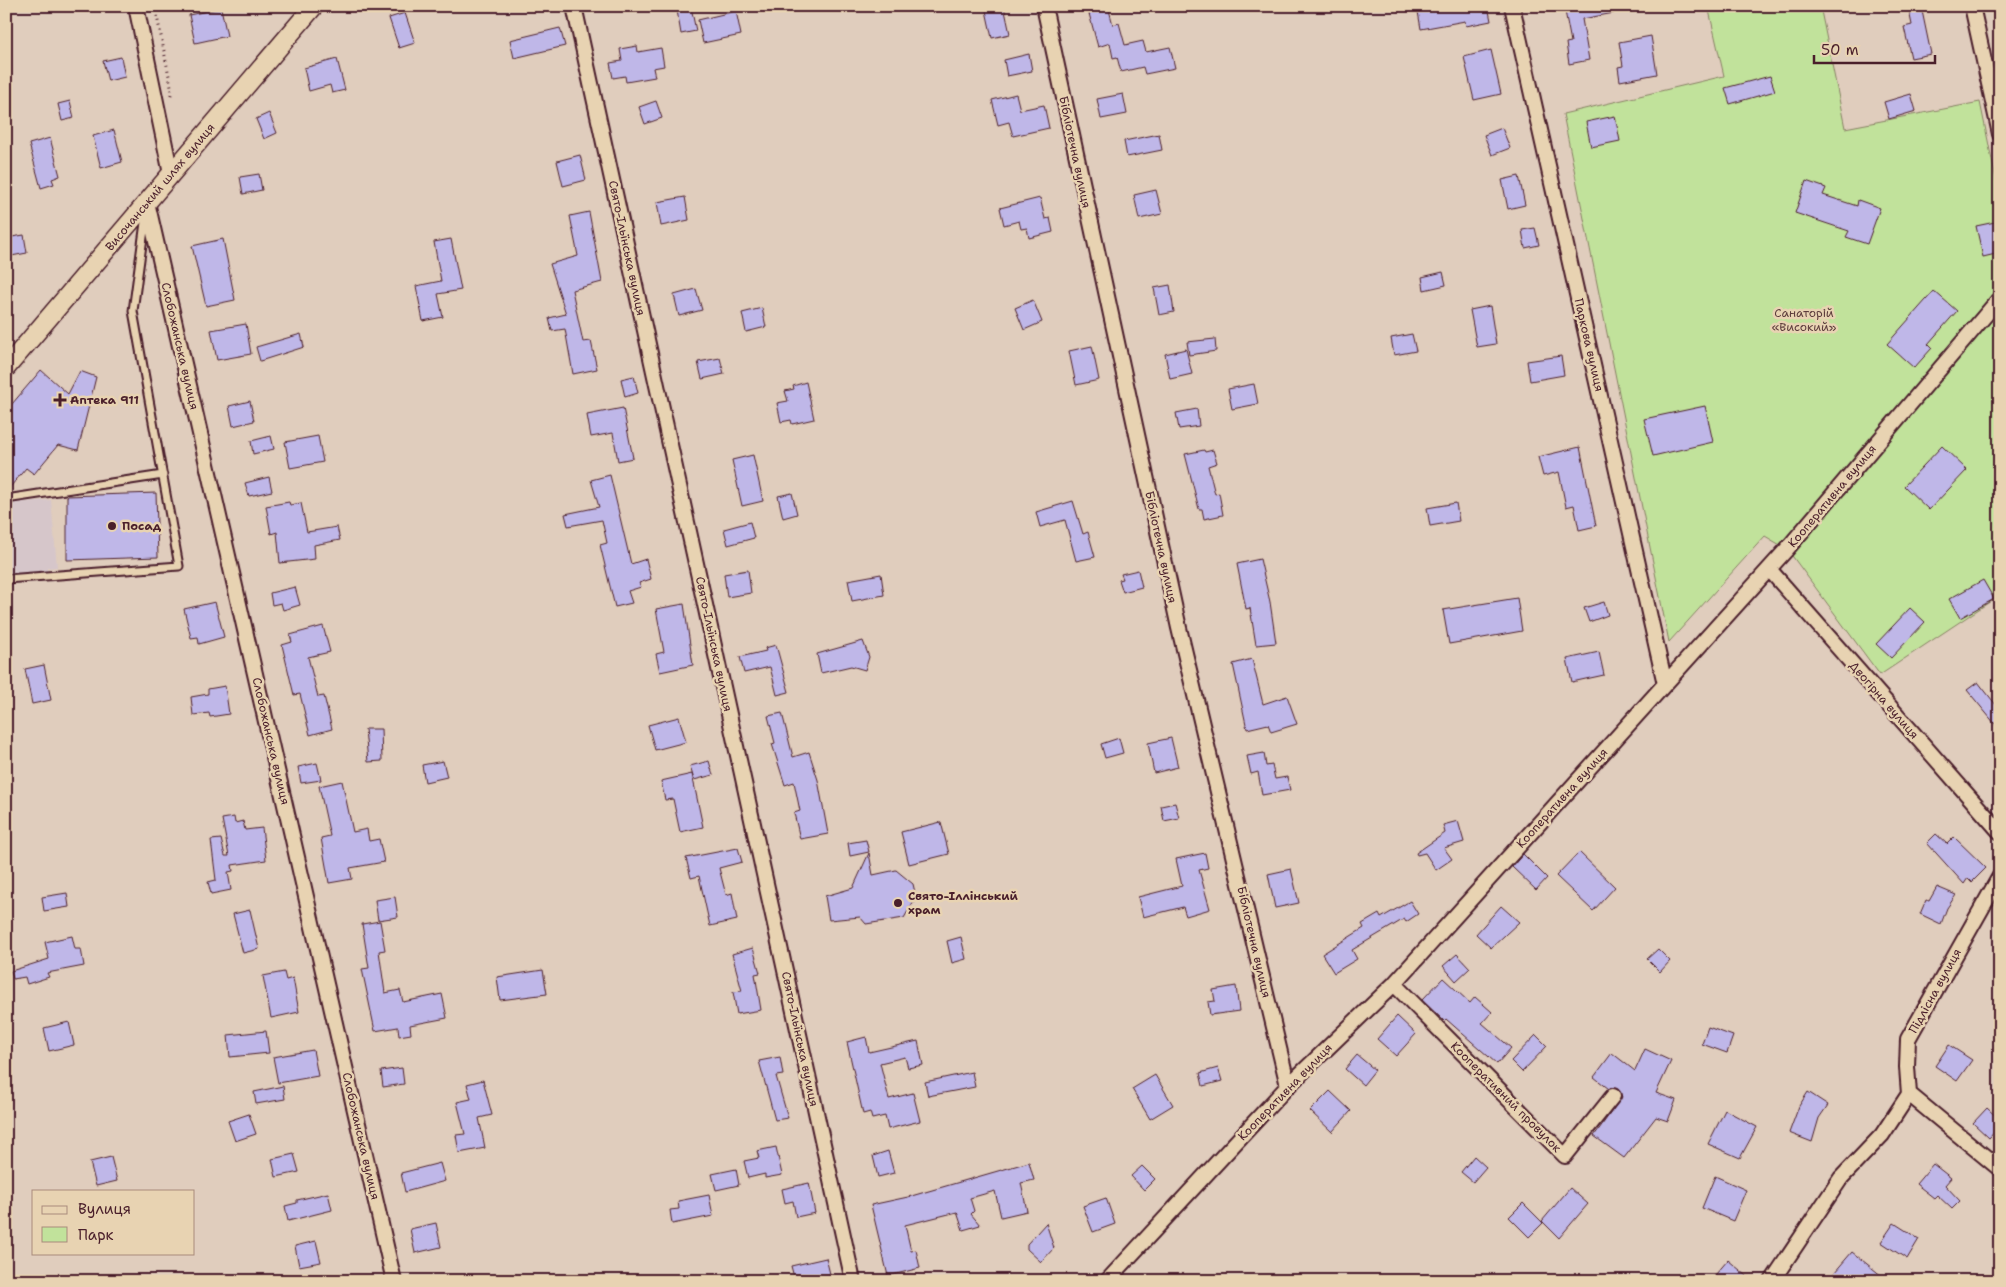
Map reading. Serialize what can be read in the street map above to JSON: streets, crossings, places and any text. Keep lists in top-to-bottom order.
{
  "streets": {
    "street": [
      "Бібліотечна вулиця",
      "Височанський шлях вулиця",
      "Свято-Ільїнська вулиця",
      "Паркова вулиця",
      "Слобожанська вулиця",
      "Кооперативна вулиця",
      "Двогірна вулиця",
      "Підлісна вулиця",
      "Кооперативний провулок"
    ]
  },
  "crossings": [
    ["Бібліотечна вулиця", "Кооперативна вулиця"],
    ["Височанський шлях вулиця", "Слобожанська вулиця"],
    ["Паркова вулиця", "Кооперативна вулиця"],
    ["Кооперативна вулиця", "Двогірна вулиця"],
    ["Кооперативна вулиця", "Кооперативний провулок"]
  ],
  "parks": ["Санаторій «Високий»"],
  "places": {
    "health": ["Аптека 911"],
    "other": ["Посад", "Свято-Іллінський храм"]
  },
  "legend": ["Вулиця", "Парк"],
  "scale_bar": "50 m"
}
